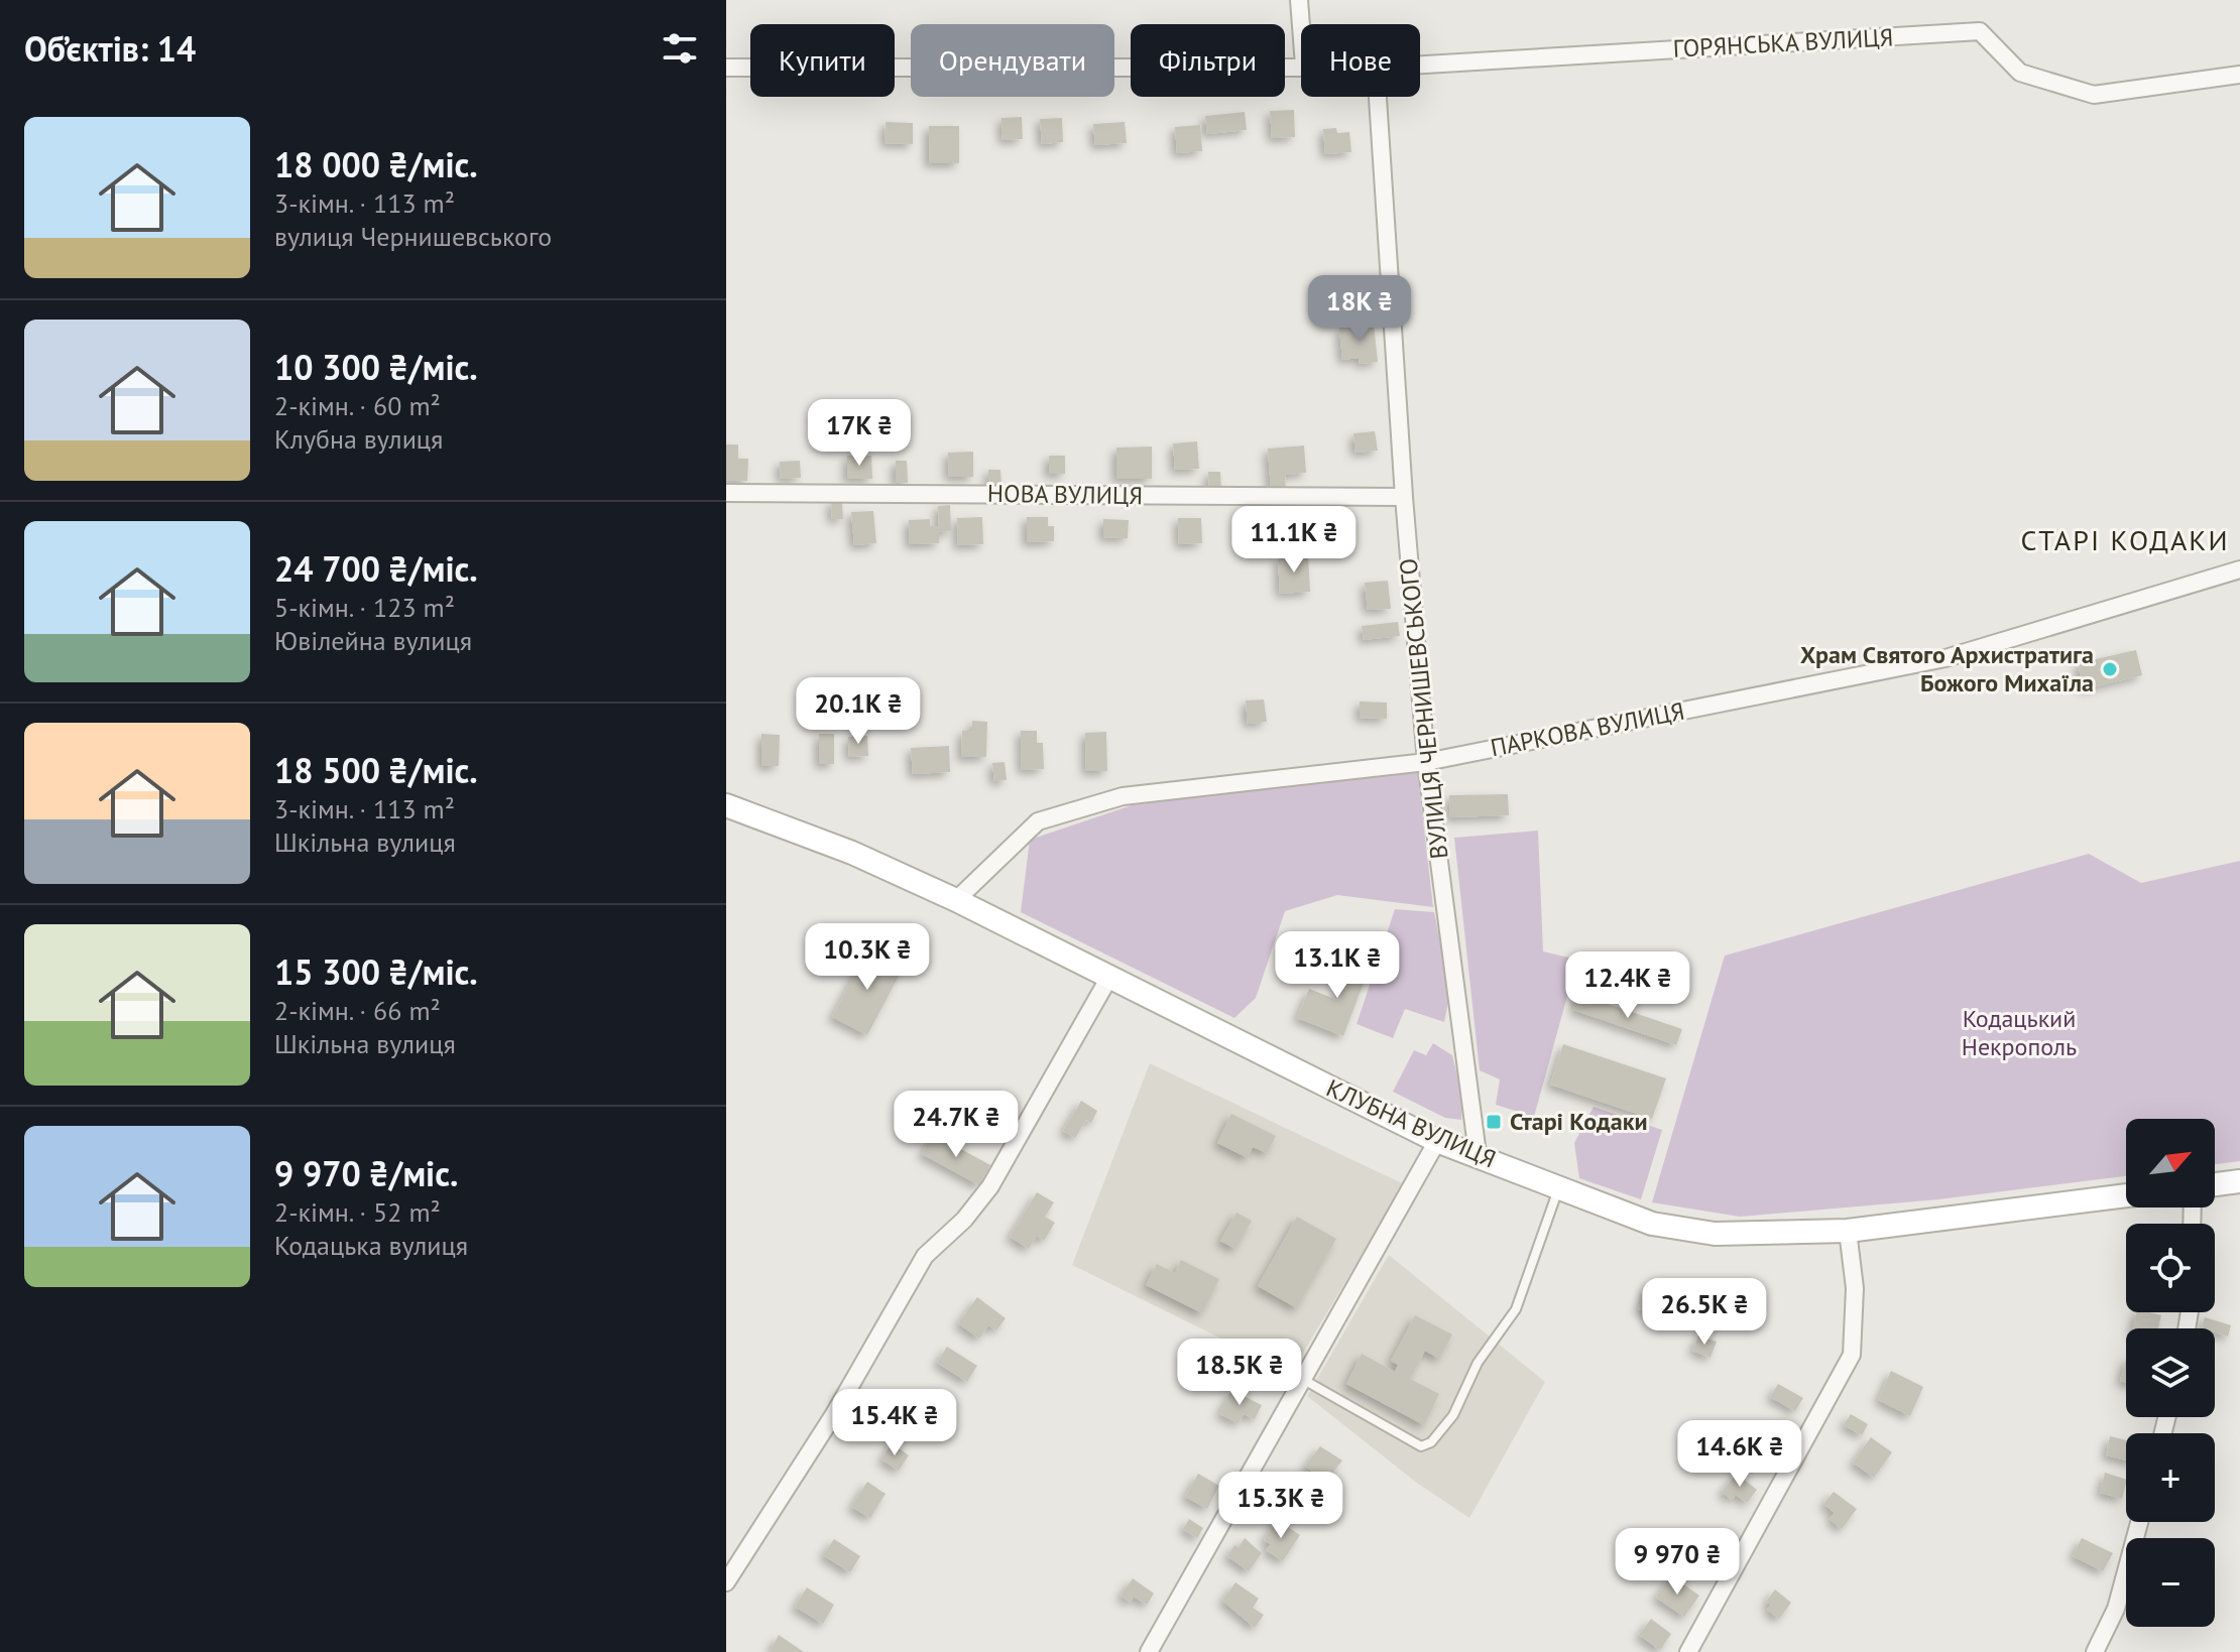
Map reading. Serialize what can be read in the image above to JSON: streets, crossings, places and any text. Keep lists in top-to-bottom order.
{
  "streets": {
    "street": [
      "ГОРЯНСЬКА ВУЛИЦЯ",
      "НОВА ВУЛИЦЯ",
      "ВУЛИЦЯ ЧЕРНИШЕВСЬКОГО",
      "ПАРКОВА ВУЛИЦЯ",
      "КЛУБНА ВУЛИЦЯ"
    ]
  },
  "crossings": [
    ["НОВА ВУЛИЦЯ", "ВУЛИЦЯ ЧЕРНИШЕВСЬКОГО"],
    ["ВУЛИЦЯ ЧЕРНИШЕВСЬКОГО", "ПАРКОВА ВУЛИЦЯ"],
    ["ВУЛИЦЯ ЧЕРНИШЕВСЬКОГО", "КЛУБНА ВУЛИЦЯ"],
    ["ПАРКОВА ВУЛИЦЯ", "КЛУБНА ВУЛИЦЯ"]
  ],
  "districts": ["СТАРІ КОДАКИ"],
  "parks": ["Кодацький Некрополь"],
  "places": {
    "other": ["Храм Святого Архистратига Божого Михаїла"],
    "transit": ["Старі Кодаки"]
  },
  "north": "top right",
  "page": {
    "heading": "Об’єктів: 14",
    "chip": [
      "Купити",
      "Орендувати",
      "Фільтри",
      "Нове"
    ],
    "list": [
      {
        "name": "18 000 ₴/міс.",
        "note": "3-кімн. · 113 m² · вулиця Чернишевського"
      },
      {
        "name": "10 300 ₴/міс.",
        "note": "2-кімн. · 60 m² · Клубна вулиця"
      },
      {
        "name": "24 700 ₴/міс.",
        "note": "5-кімн. · 123 m² · Ювілейна вулиця"
      },
      {
        "name": "18 500 ₴/міс.",
        "note": "3-кімн. · 113 m² · Шкільна вулиця"
      },
      {
        "name": "15 300 ₴/міс.",
        "note": "2-кімн. · 66 m² · Шкільна вулиця"
      },
      {
        "name": "9 970 ₴/міс.",
        "note": "2-кімн. · 52 m² · Кодацька вулиця"
      }
    ],
    "price": [
      "18K ₴",
      "17K ₴",
      "11.1K ₴",
      "20.1K ₴",
      "10.3K ₴",
      "13.1K ₴",
      "12.4K ₴",
      "24.7K ₴",
      "26.5K ₴",
      "18.5K ₴",
      "15.4K ₴",
      "14.6K ₴",
      "15.3K ₴",
      "9 970 ₴"
    ],
    "map_buttons": ["+", "−"]
  }
}
